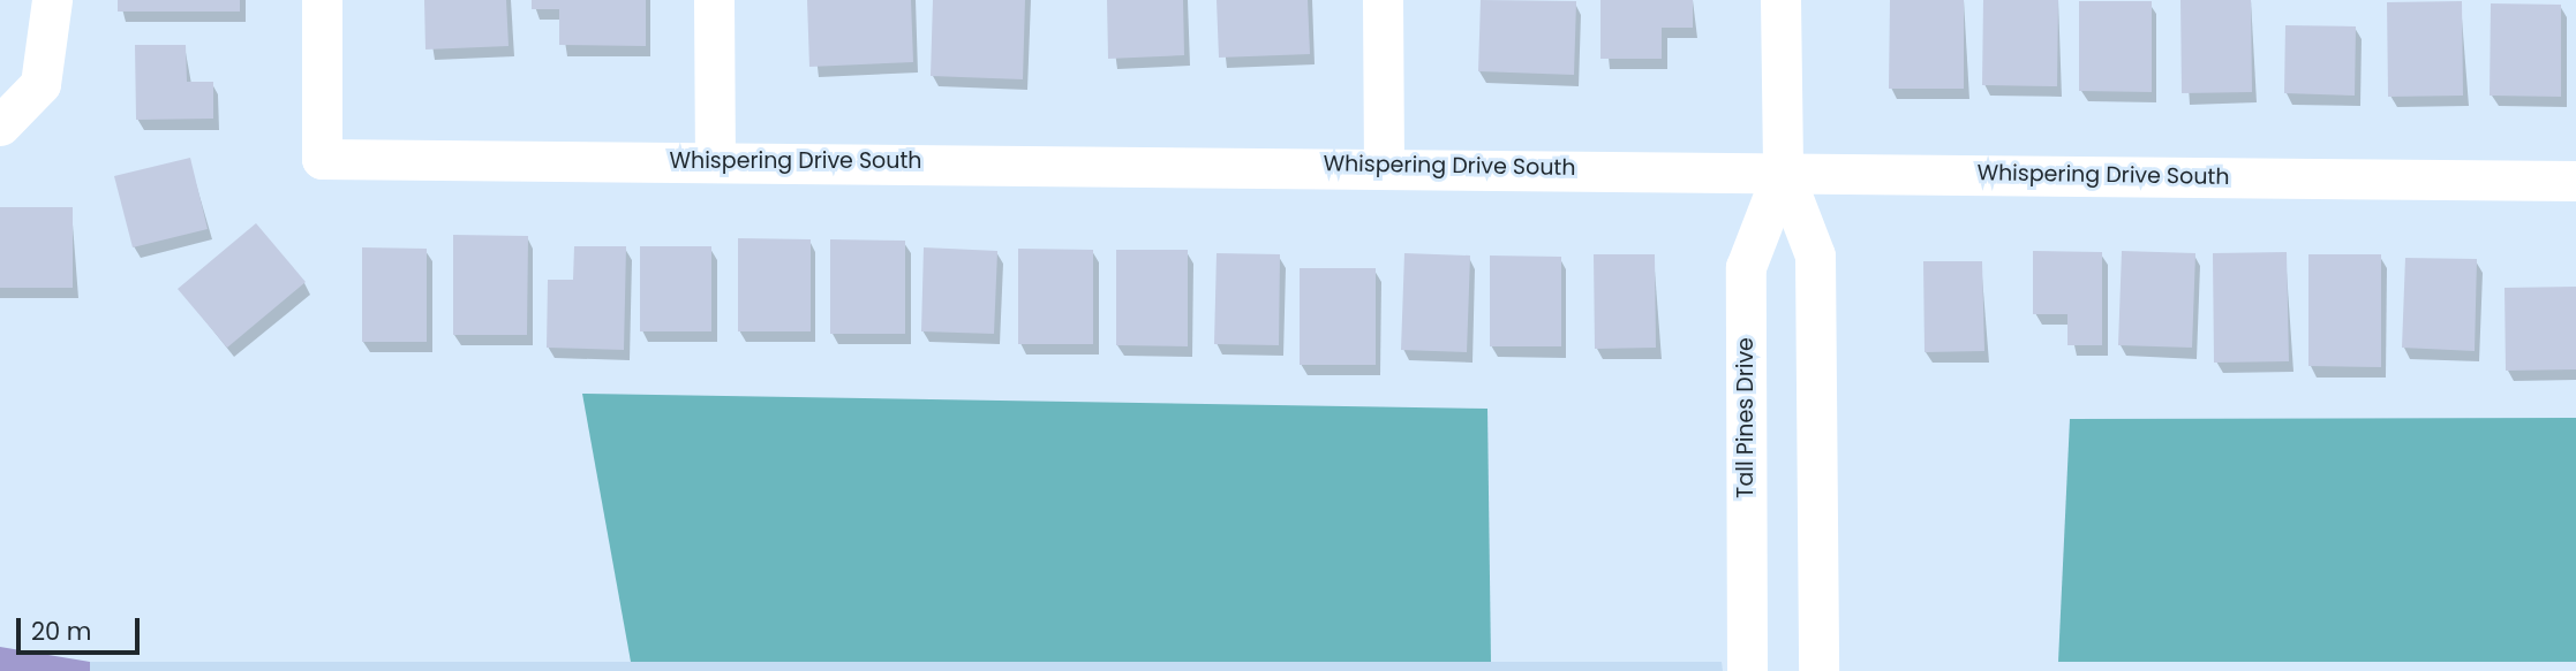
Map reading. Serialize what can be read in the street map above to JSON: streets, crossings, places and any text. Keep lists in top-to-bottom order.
{
  "streets": {
    "street": ["Whispering Drive South", "Tall Pines Drive"]
  },
  "crossings": [
    ["Whispering Drive South", "Tall Pines Drive"]
  ],
  "scale_bar": "20 m"
}
